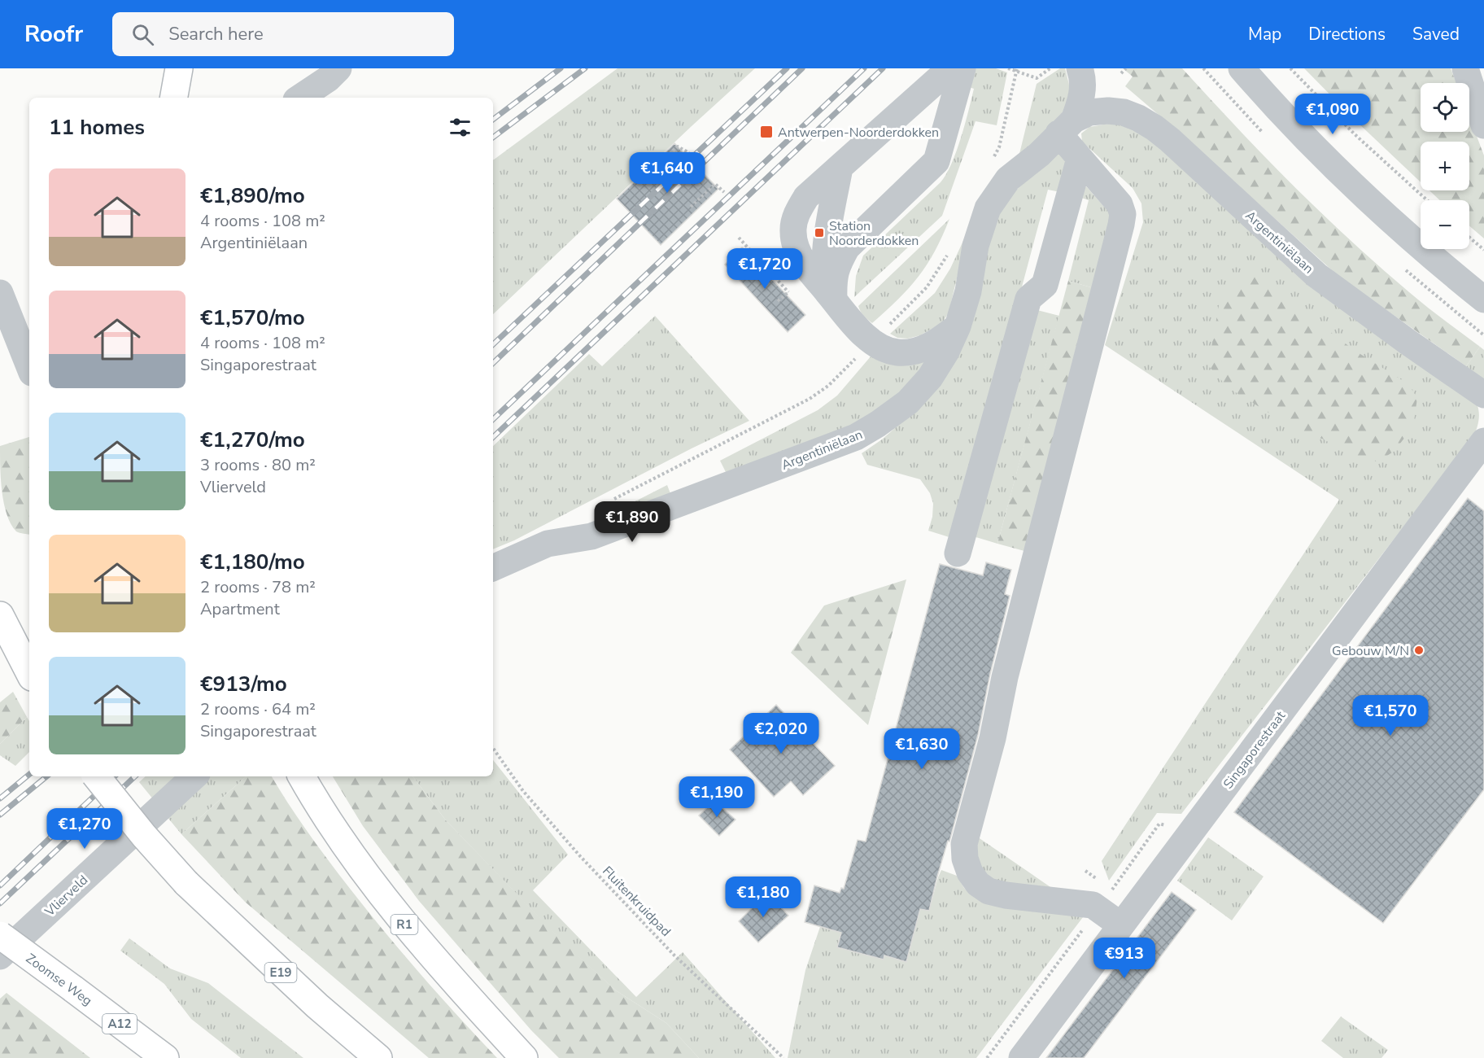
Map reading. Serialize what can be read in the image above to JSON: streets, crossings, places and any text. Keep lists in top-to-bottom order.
{
  "streets": {
    "highway": [
      "R1",
      "E19",
      "Zoomse Weg",
      "A12"
    ],
    "street": ["Argentiniëlaan", "Singaporestraat", "Vlierveld"],
    "path": ["Fluitenkruidpad"]
  },
  "places": {
    "transit": ["Antwerpen-Noorderdokken", "Station Noorderdokken"],
    "other": ["Gebouw M/N"]
  },
  "page": {
    "header": "Roofr",
    "search": "Search here",
    "nav": ["Map", "Directions", "Saved"],
    "map_buttons": ["+", "−"],
    "price": [
      "€1,090",
      "€1,640",
      "€1,720",
      "€1,890",
      "€1,570",
      "€2,020",
      "€1,630",
      "€1,190",
      "€1,270",
      "€1,180",
      "€913"
    ],
    "heading": "11 homes",
    "list": [
      {
        "name": "€1,890/mo",
        "note": "4 rooms · 108 m² · Argentiniëlaan"
      },
      {
        "name": "€1,570/mo",
        "note": "4 rooms · 108 m² · Singaporestraat"
      },
      {
        "name": "€1,270/mo",
        "note": "3 rooms · 80 m² · Vlierveld"
      },
      {
        "name": "€1,180/mo",
        "note": "2 rooms · 78 m² · Apartment"
      },
      {
        "name": "€913/mo",
        "note": "2 rooms · 64 m² · Singaporestraat"
      }
    ]
  }
}
